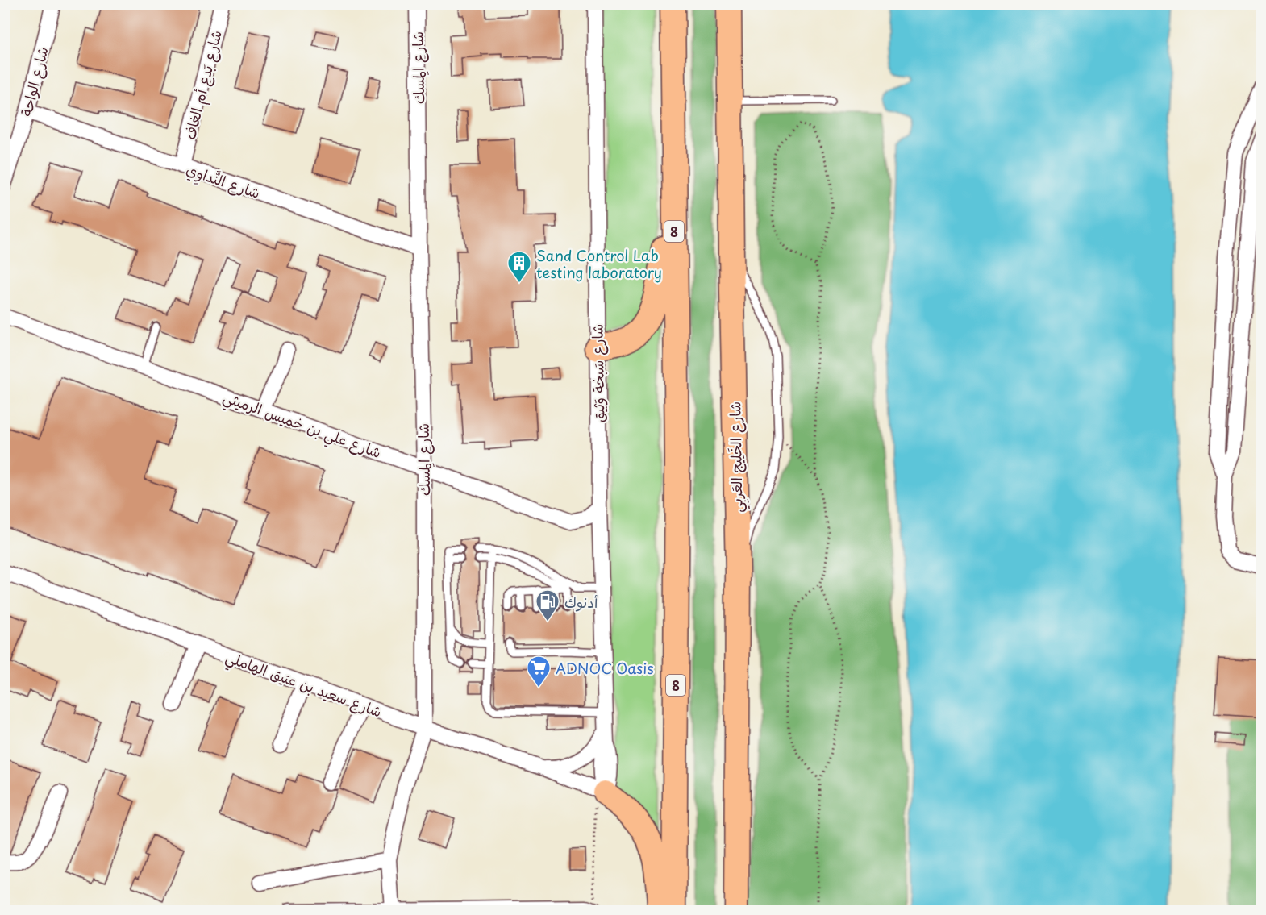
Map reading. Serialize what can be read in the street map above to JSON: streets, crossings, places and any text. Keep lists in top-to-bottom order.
{
  "streets": {
    "highway": ["8", "شارع الخَلِيج العَربِي"],
    "street": [
      "شارع المِسك",
      "شارع الواحة",
      "شارع بَدع أم الغاف",
      "شارع النَّداوِي",
      "شارع سَبخة وَثِيق",
      "شارع علي بن خميس الرميثي",
      "شارع سعيد بن عتيق الهاملي"
    ]
  },
  "crossings": [
    ["شارع المِسك", "شارع النَّداوِي"],
    ["شارع المِسك", "شارع علي بن خميس الرميثي"],
    ["شارع المِسك", "شارع سعيد بن عتيق الهاملي"],
    ["شارع الواحة", "شارع النَّداوِي"],
    ["شارع بَدع أم الغاف", "شارع النَّداوِي"],
    ["شارع سَبخة وَثِيق", "شارع علي بن خميس الرميثي"],
    ["شارع سَبخة وَثِيق", "شارع سعيد بن عتيق الهاملي"]
  ],
  "places": {
    "building": ["Sand Control Lab testing laboratory"],
    "fuel station": ["أدنوك"],
    "supermarket": ["ADNOC Oasis"]
  }
}
